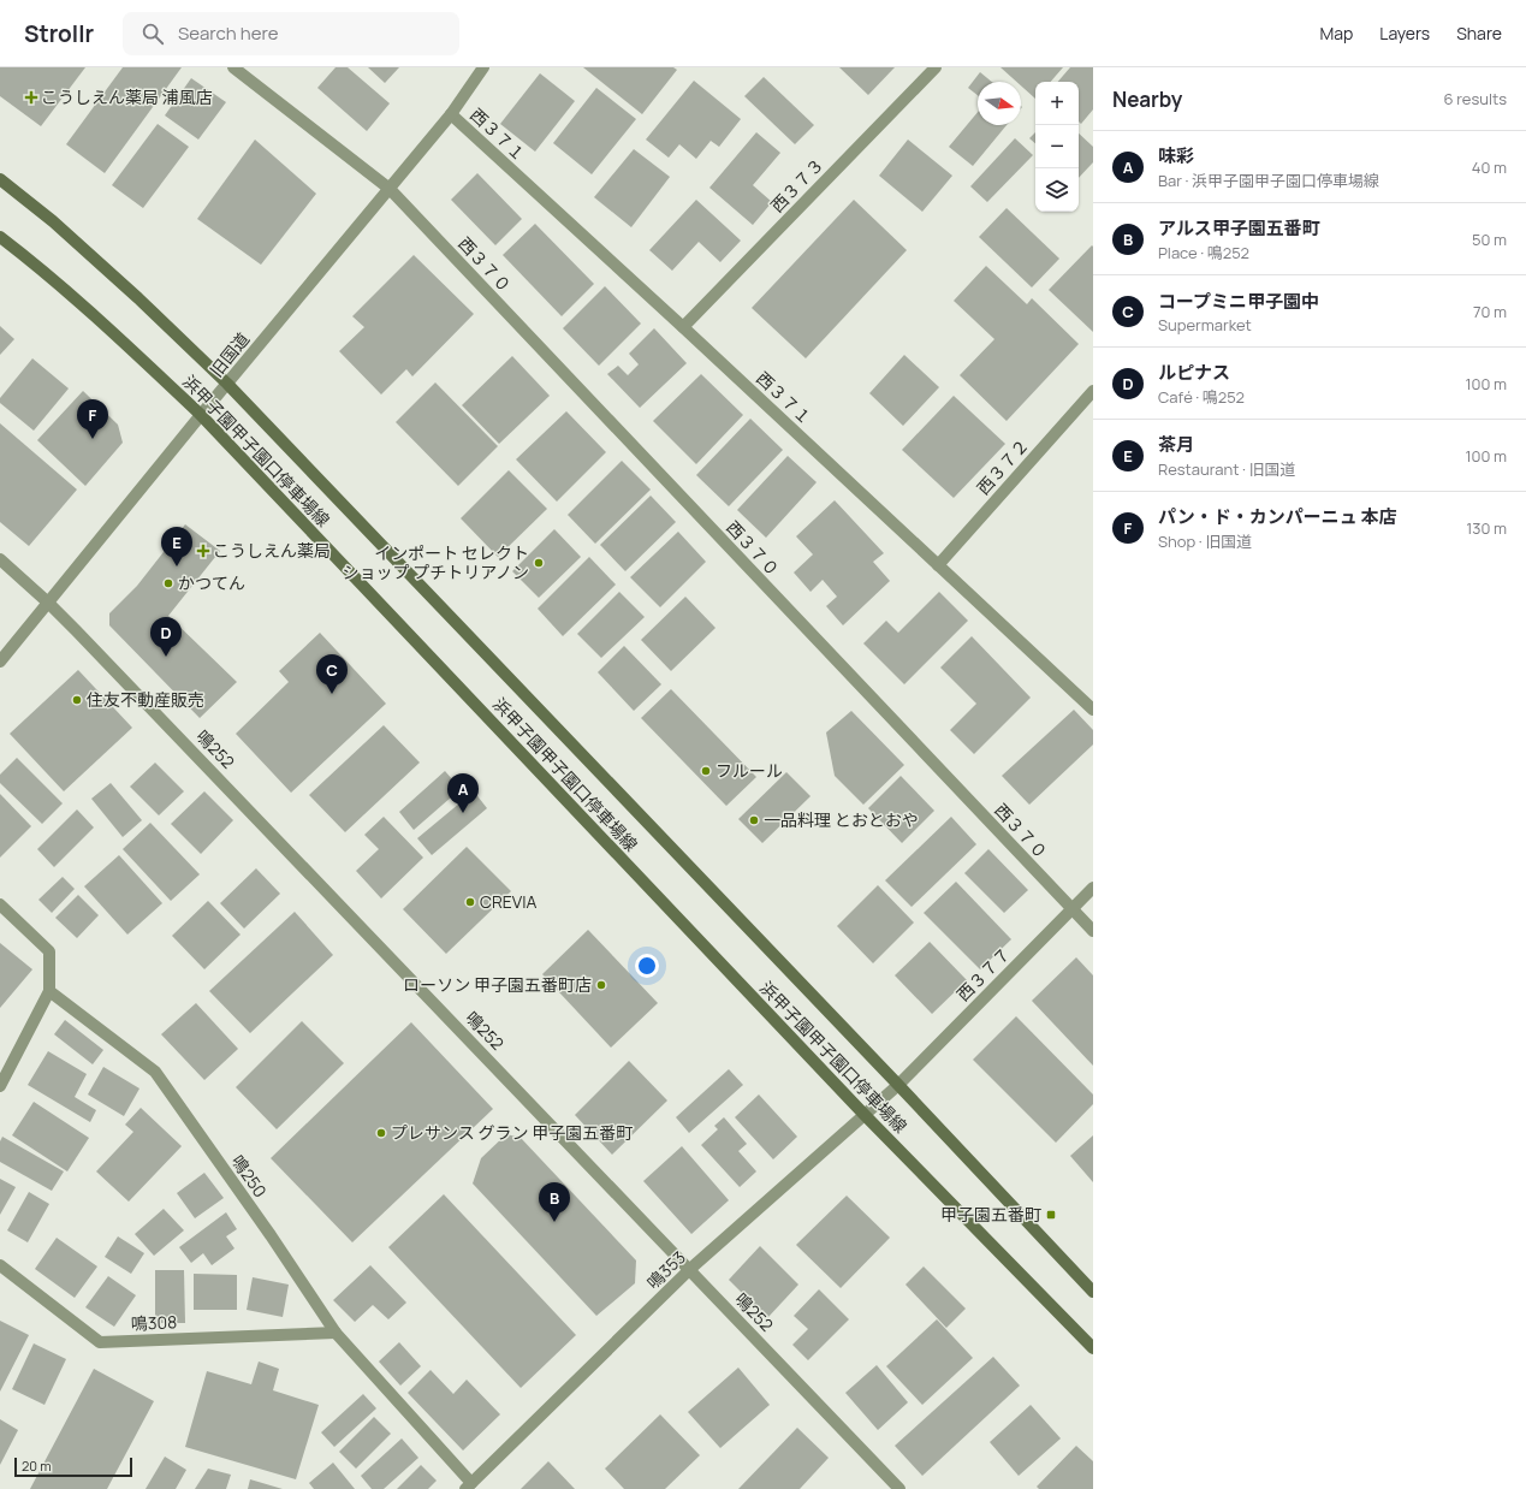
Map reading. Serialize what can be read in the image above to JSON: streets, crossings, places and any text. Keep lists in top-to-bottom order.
{
  "streets": {
    "main road": ["浜甲子園甲子園口停車場線"],
    "street": [
      "西３７１",
      "西３７３",
      "西３７０",
      "旧国道",
      "西３７２",
      "鳴252",
      "西３７７",
      "鳴250",
      "鳴353",
      "鳴308"
    ]
  },
  "crossings": [
    ["西３７１", "西３７３"],
    ["西３７１", "旧国道"],
    ["西３７１", "西３７２"],
    ["西３７０", "旧国道"],
    ["西３７０", "西３７７"],
    ["旧国道", "浜甲子園甲子園口停車場線"],
    ["旧国道", "鳴252"],
    ["浜甲子園甲子園口停車場線", "西３７７"],
    ["浜甲子園甲子園口停車場線", "鳴353"],
    ["鳴252", "鳴353"],
    ["西３７７", "鳴353"],
    ["鳴250", "鳴353"],
    ["鳴250", "鳴308"]
  ],
  "places": {
    "health": ["こうしえん薬局 浦風店", "こうしえん薬局"],
    "other": [
      "インポート セレクト ショップ プチトリアノン",
      "かつてん",
      "住友不動産販売",
      "フルール",
      "一品料理 とおとおや",
      "CREVIA",
      "ローソン 甲子園五番町店",
      "プレサンス グラン 甲子園五番町"
    ],
    "transit": ["甲子園五番町"]
  },
  "scale_bar": "20 m",
  "north": "right",
  "page": {
    "header": "Strollr",
    "search": "Search here",
    "nav": ["Map", "Layers", "Share"],
    "heading": ["Nearby", "6 results"],
    "map_buttons": ["+", "−"],
    "list": [
      {
        "mark": "A",
        "name": "味彩",
        "note": "Bar · 浜甲子園甲子園口停車場線",
        "value": "40 m"
      },
      {
        "mark": "B",
        "name": "アルス甲子園五番町",
        "note": "Place · 鳴252",
        "value": "50 m"
      },
      {
        "mark": "C",
        "name": "コープミニ甲子園中",
        "note": "Supermarket",
        "value": "70 m"
      },
      {
        "mark": "D",
        "name": "ルピナス",
        "note": "Café · 鳴252",
        "value": "100 m"
      },
      {
        "mark": "E",
        "name": "茶月",
        "note": "Restaurant · 旧国道",
        "value": "100 m"
      },
      {
        "mark": "F",
        "name": "パン・ド・カンパーニュ 本店",
        "note": "Shop · 旧国道",
        "value": "130 m"
      }
    ],
    "pins": [
      "F",
      "E",
      "D",
      "C",
      "A",
      "B"
    ],
    "scale": "20 m"
  }
}
